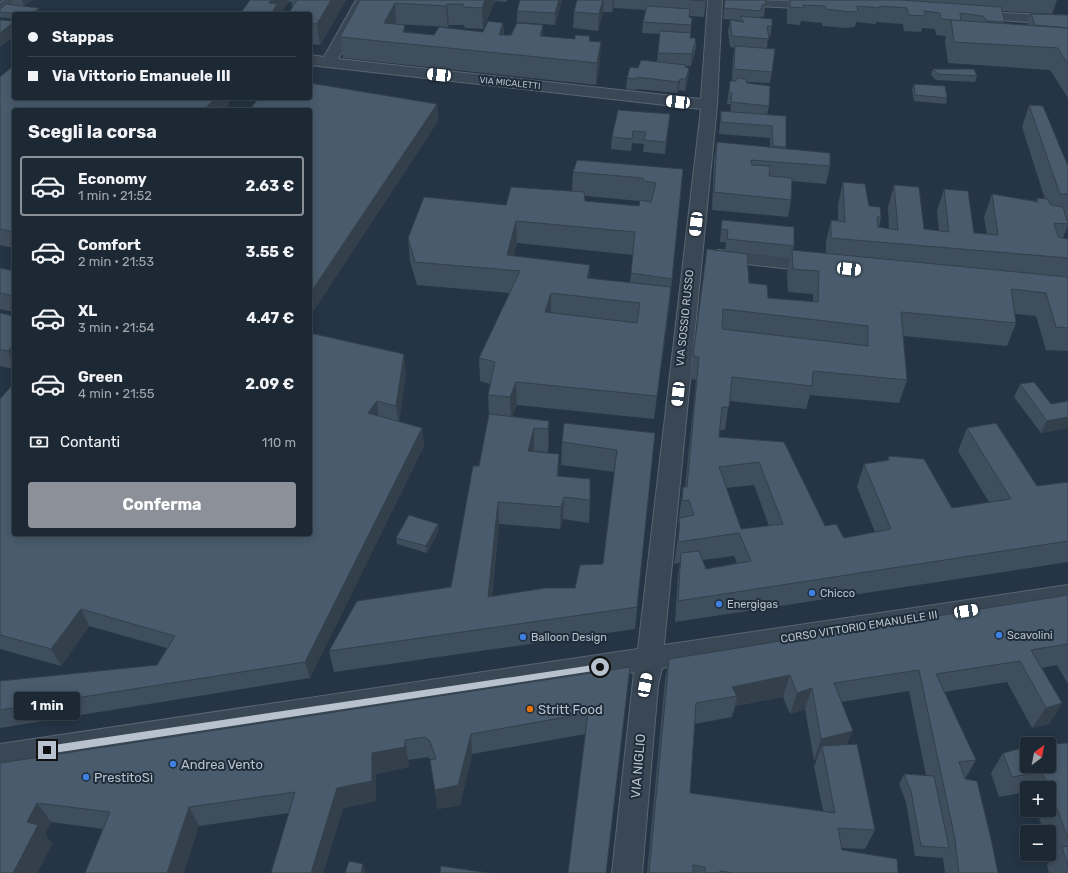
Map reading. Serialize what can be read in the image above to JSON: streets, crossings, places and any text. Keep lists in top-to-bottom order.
{
  "streets": {
    "street": [
      "VIA MICALETTI",
      "VIA SOSSIO RUSSO",
      "CORSO VITTORIO EMANUELE III",
      "VIA NIGLIO"
    ]
  },
  "crossings": [
    ["VIA MICALETTI", "VIA SOSSIO RUSSO"],
    ["VIA SOSSIO RUSSO", "CORSO VITTORIO EMANUELE III"],
    ["VIA SOSSIO RUSSO", "VIA NIGLIO"],
    ["CORSO VITTORIO EMANUELE III", "VIA NIGLIO"]
  ],
  "places": [
    "Chicco",
    "Energigas",
    "Scavolini",
    "Balloon Design",
    "Stritt Food",
    "Andrea Vento",
    "PrestitoSì"
  ],
  "north": "top right",
  "page": {
    "banner": ["Stappas", "Via Vittorio Emanuele III"],
    "heading": "Scegli la corsa",
    "list": [
      {
        "name": "Economy",
        "note": "1 min · 21:52",
        "value": "2.63 €"
      },
      {
        "name": "Comfort",
        "note": "2 min · 21:53",
        "value": "3.55 €"
      },
      {
        "name": "XL",
        "note": "3 min · 21:54",
        "value": "4.47 €"
      },
      {
        "name": "Green",
        "note": "4 min · 21:55",
        "value": "2.09 €"
      }
    ],
    "pay": ["Contanti", "110 m"],
    "buttons": "Conferma",
    "bubble": "1 min",
    "map_buttons": ["+", "−"]
  }
}
